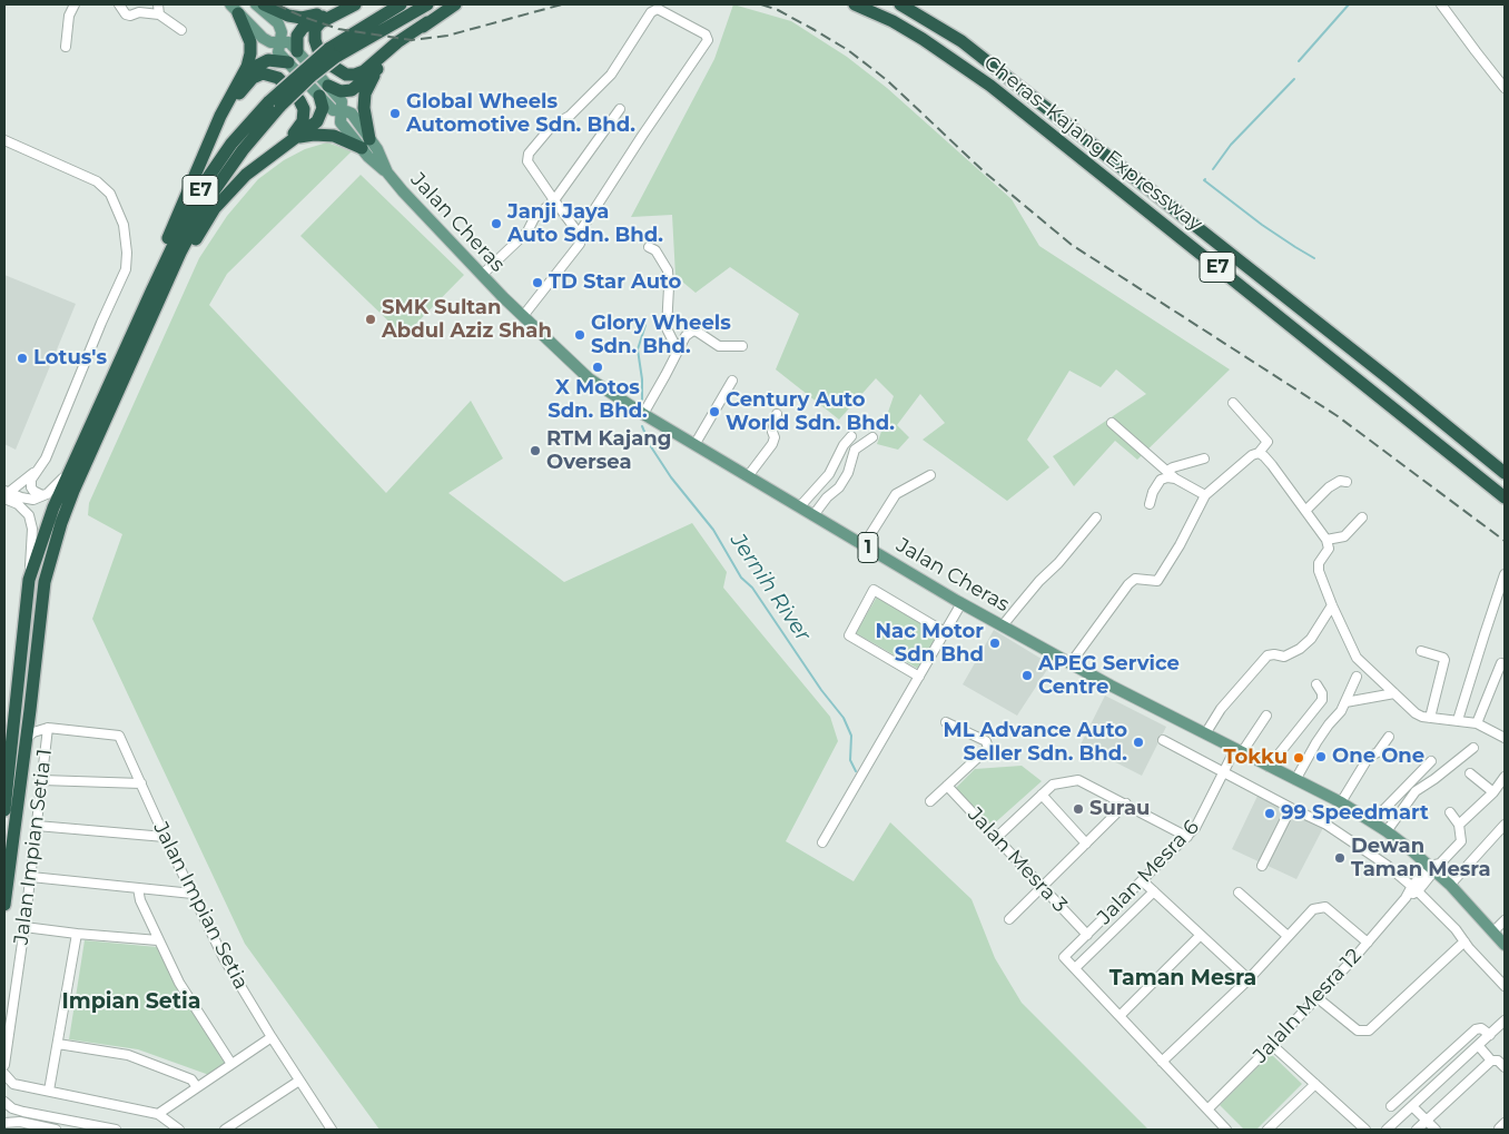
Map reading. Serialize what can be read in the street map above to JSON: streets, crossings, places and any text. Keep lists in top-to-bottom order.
{
  "streets": {
    "highway": ["Cheras–Kajang Expressway", "E7"],
    "main road": ["Jalan Cheras", "1"],
    "street": [
      "Jalan Impian Setia 1",
      "Jalan Mesra 3",
      "Jalan Mesra 6",
      "Jalan Impian Setia",
      "Jalaln Mesra 12"
    ]
  },
  "crossings": [
    ["Jalan Cheras", "Jalan Mesra 6"],
    ["Jalan Cheras", "Jalaln Mesra 12"],
    ["Jalan Impian Setia 1", "Jalan Impian Setia"],
    ["Jalan Mesra 3", "Jalan Mesra 6"]
  ],
  "districts": ["Taman Mesra", "Impian Setia"],
  "water": ["Jernih River"],
  "places": [
    "Global Wheels Automotive Sdn. Bhd.",
    "Janji Jaya Auto Sdn. Bhd.",
    "TD Star Auto",
    "SMK Sultan Abdul Aziz Shah",
    "Glory Wheels Sdn. Bhd.",
    "Lotus's",
    "X Motos Sdn. Bhd.",
    "Century Auto World Sdn. Bhd.",
    "RTM Kajang Oversea",
    "Nac Motor Sdn Bhd",
    "APEG Service Centre",
    "ML Advance Auto Seller Sdn. Bhd.",
    "One One",
    "Tokku",
    "Surau",
    "99 Speedmart",
    "Dewan Taman Mesra"
  ]
}
